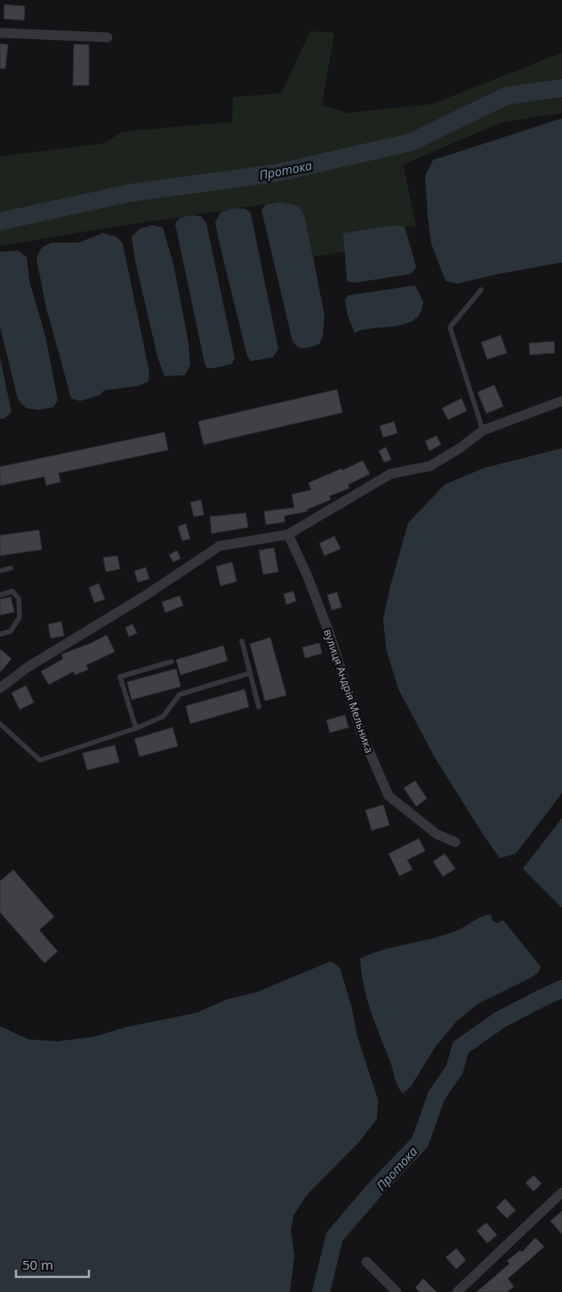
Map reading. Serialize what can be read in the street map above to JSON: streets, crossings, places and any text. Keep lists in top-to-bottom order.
{
  "streets": {
    "street": ["вулиця Андрія Мельника"]
  },
  "water": ["Протока"],
  "scale_bar": "50 m"
}
